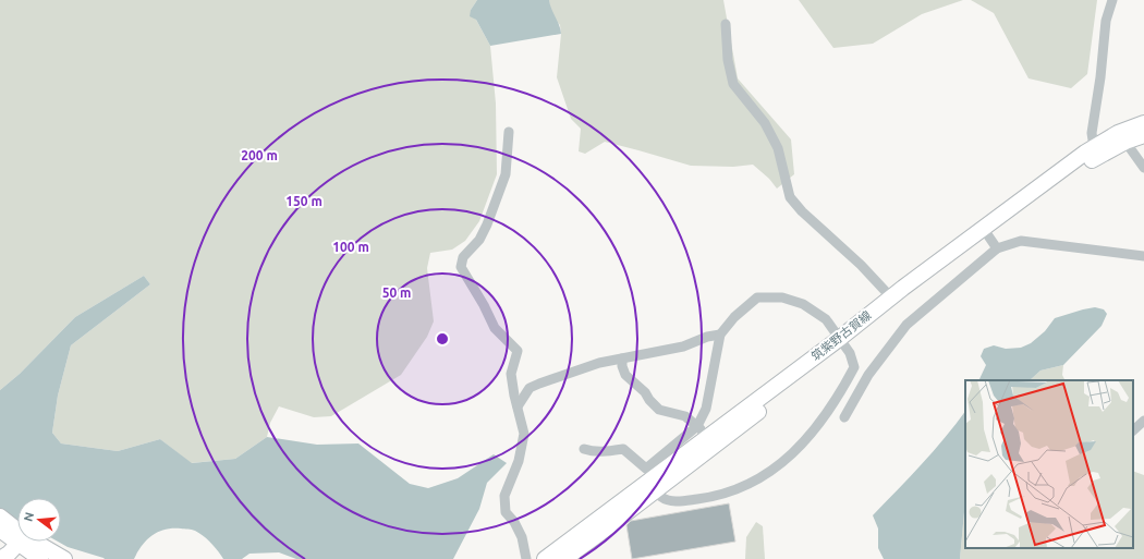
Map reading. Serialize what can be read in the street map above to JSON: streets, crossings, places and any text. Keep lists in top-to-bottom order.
{
  "streets": {
    "main road": ["筑紫野古賀線"]
  },
  "north": "left",
  "rings": [
    "200 m",
    "150 m",
    "100 m",
    "50 m"
  ]
}
